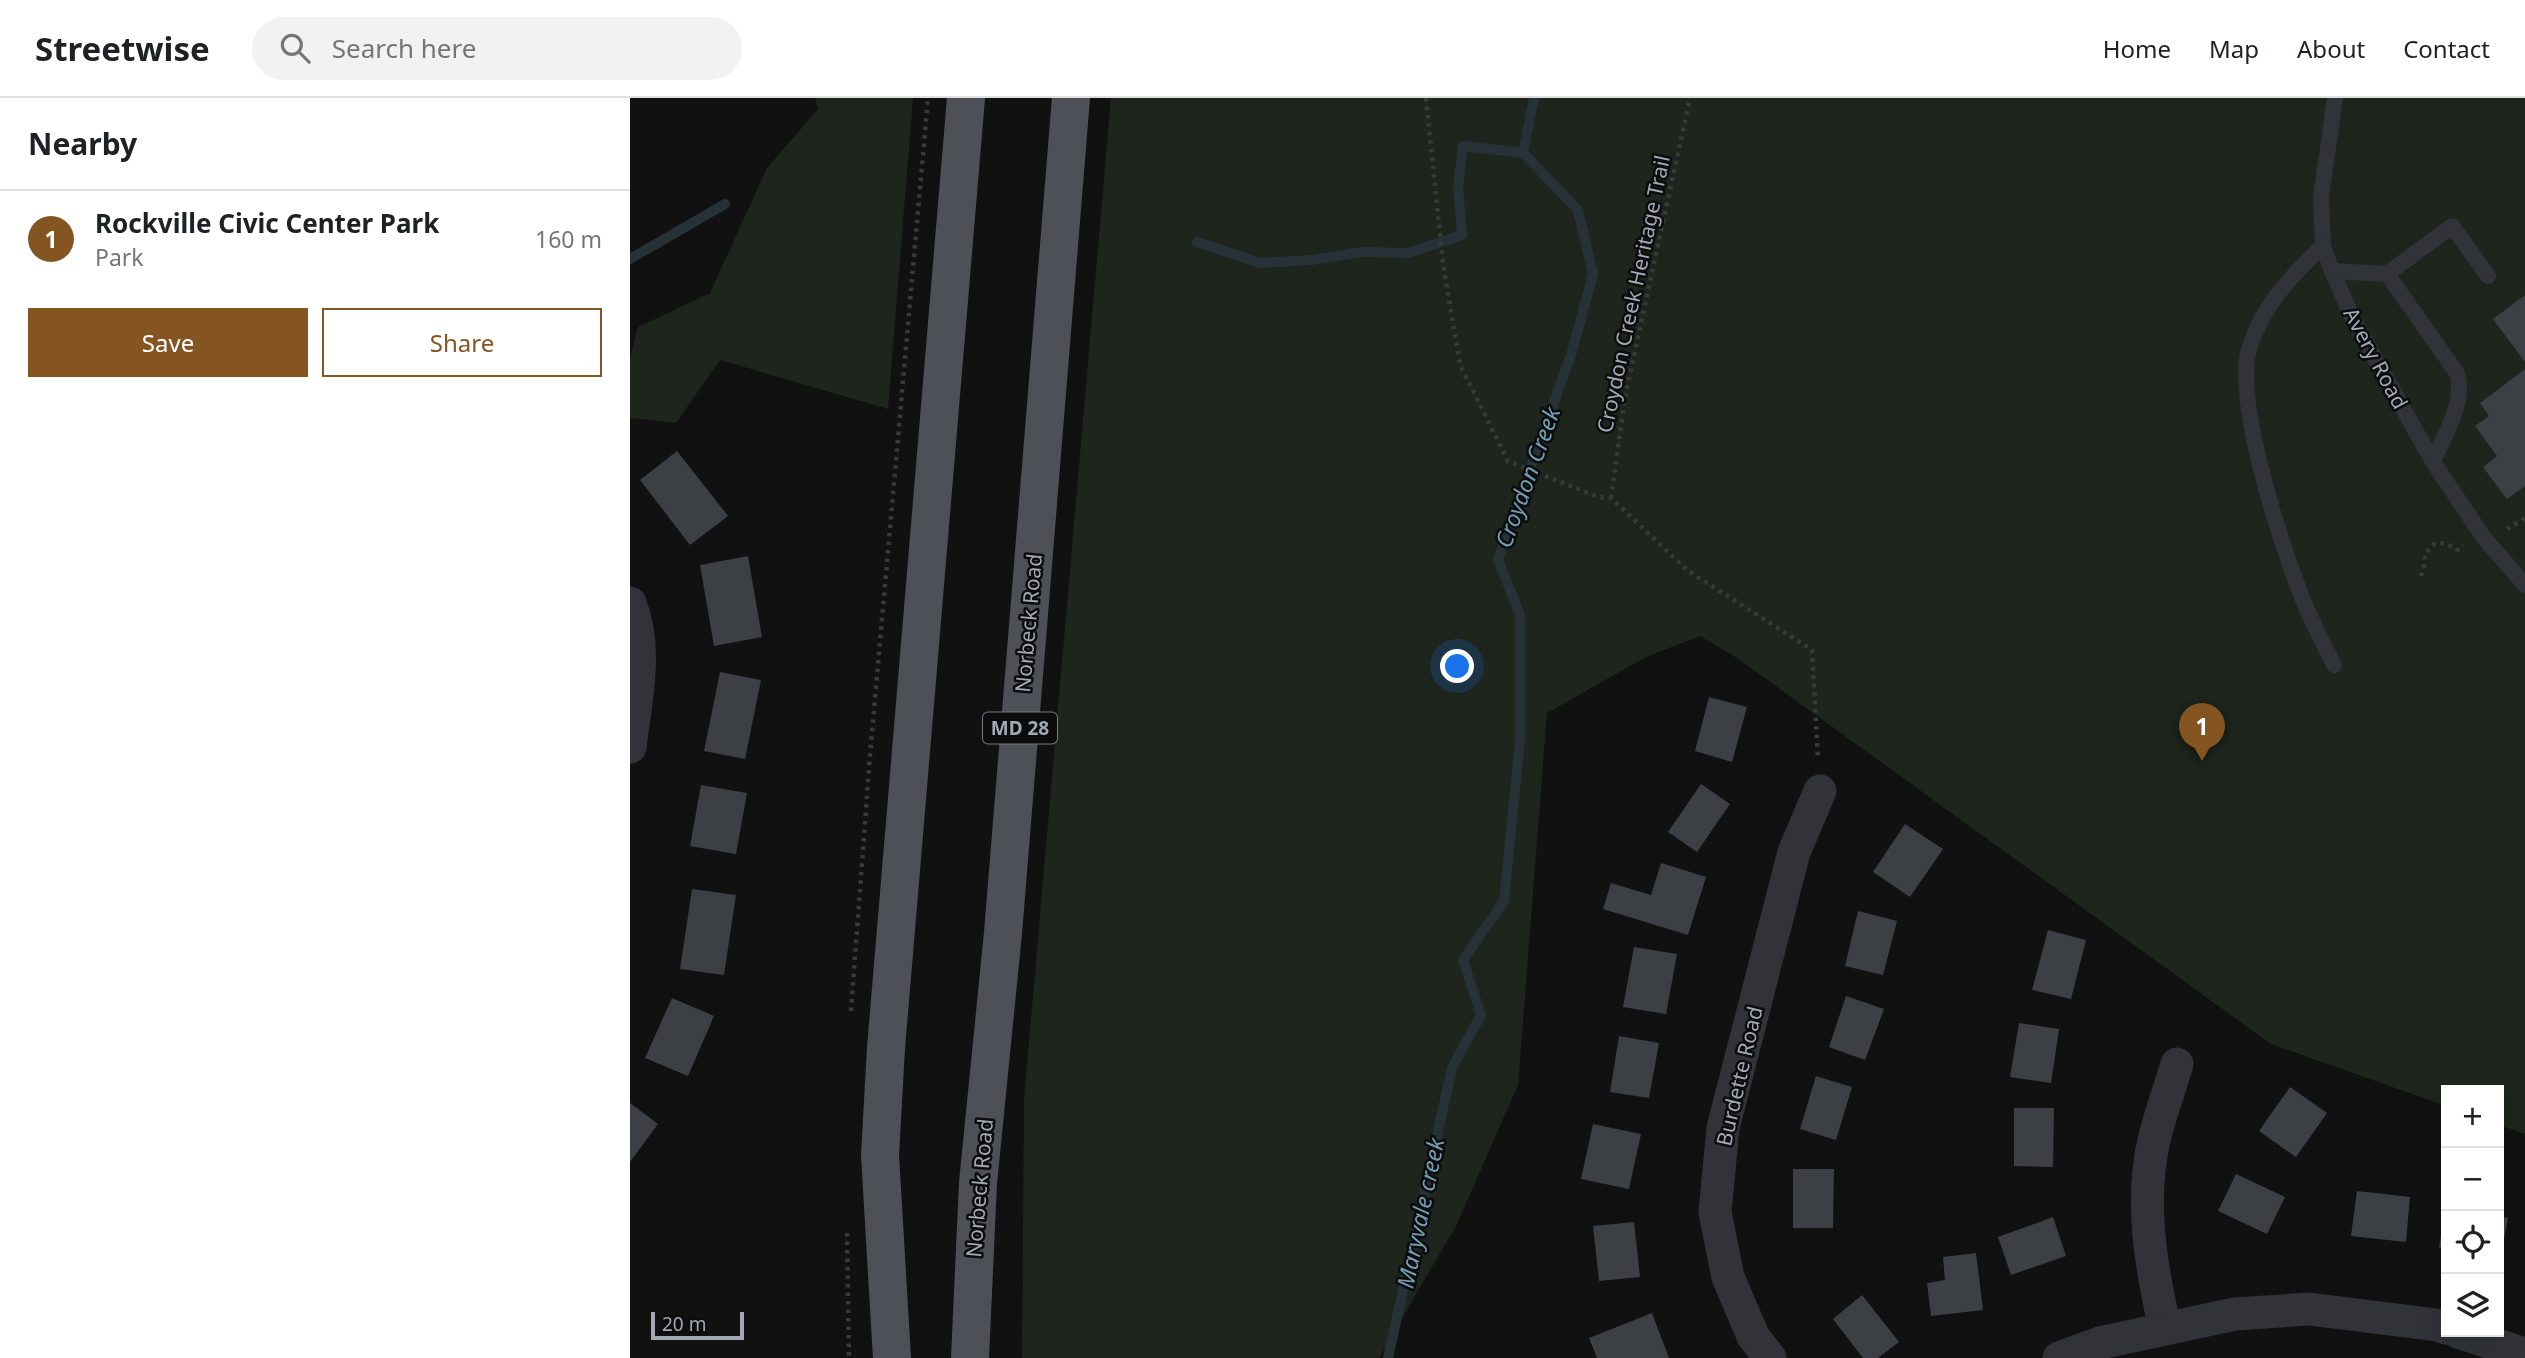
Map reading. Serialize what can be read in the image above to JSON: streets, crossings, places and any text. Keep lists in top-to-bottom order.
{
  "streets": {
    "main road": ["Norbeck Road", "MD 28"],
    "street": ["Burdette Road"],
    "lane": ["Avery Road"],
    "path": ["Croydon Creek Heritage Trail"]
  },
  "water": ["Croydon Creek", "Maryvale creek"],
  "scale_bar": "20 m",
  "page": {
    "header": "Streetwise",
    "search": "Search here",
    "nav": [
      "Home",
      "Map",
      "About",
      "Contact"
    ],
    "heading": "Nearby",
    "list": [
      {
        "mark": "1",
        "name": "Rockville Civic Center Park",
        "note": "Park",
        "value": "160 m"
      }
    ],
    "buttons": ["Save", "Share"],
    "pins": "1",
    "map_buttons": ["+", "−"],
    "scale": "20 m"
  }
}
